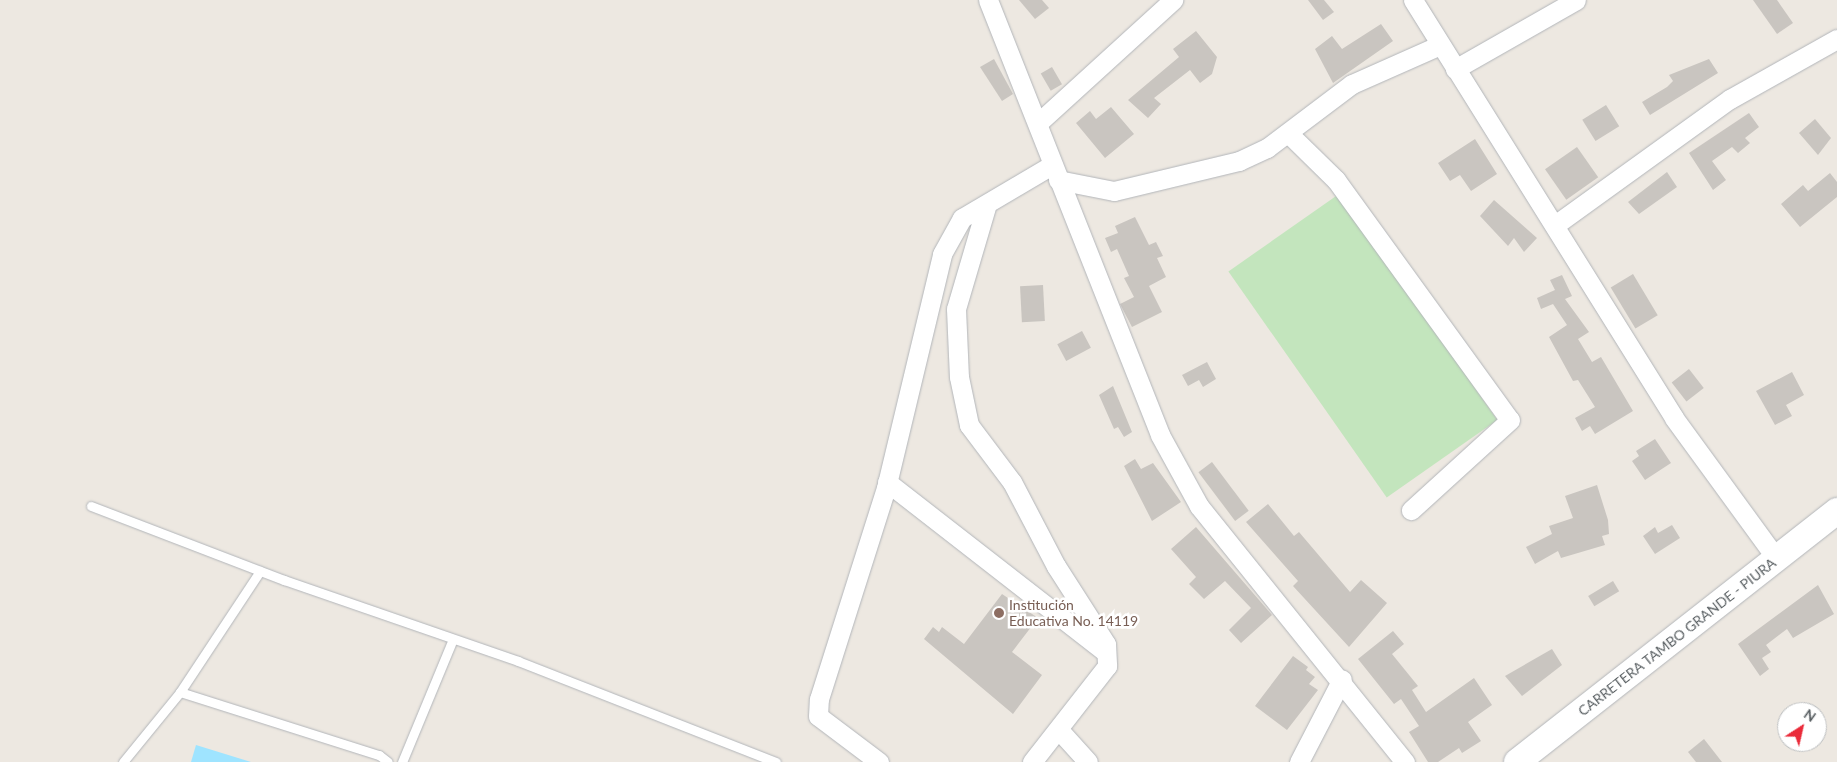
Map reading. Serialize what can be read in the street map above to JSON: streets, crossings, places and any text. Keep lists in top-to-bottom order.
{
  "streets": {
    "main road": ["CARRETERA TAMBO GRANDE - PIURA"]
  },
  "places": ["Institución Educativa No. 14119"],
  "north": "top right"
}
